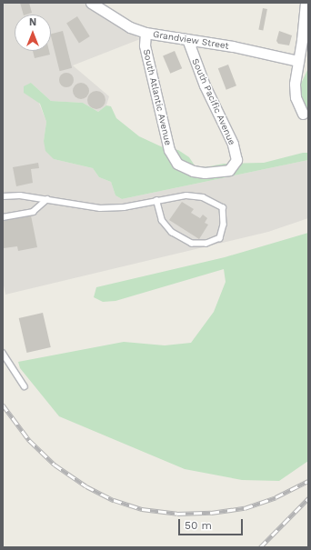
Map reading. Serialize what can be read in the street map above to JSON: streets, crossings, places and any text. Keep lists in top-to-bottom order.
{
  "streets": {
    "street": ["Grandview Street", "South Atlantic Avenue", "South Pacific Avenue"]
  },
  "crossings": [
    ["Grandview Street", "South Atlantic Avenue"],
    ["Grandview Street", "South Pacific Avenue"],
    ["South Atlantic Avenue", "South Pacific Avenue"]
  ],
  "scale_bar": "50 m",
  "north": "top"
}
